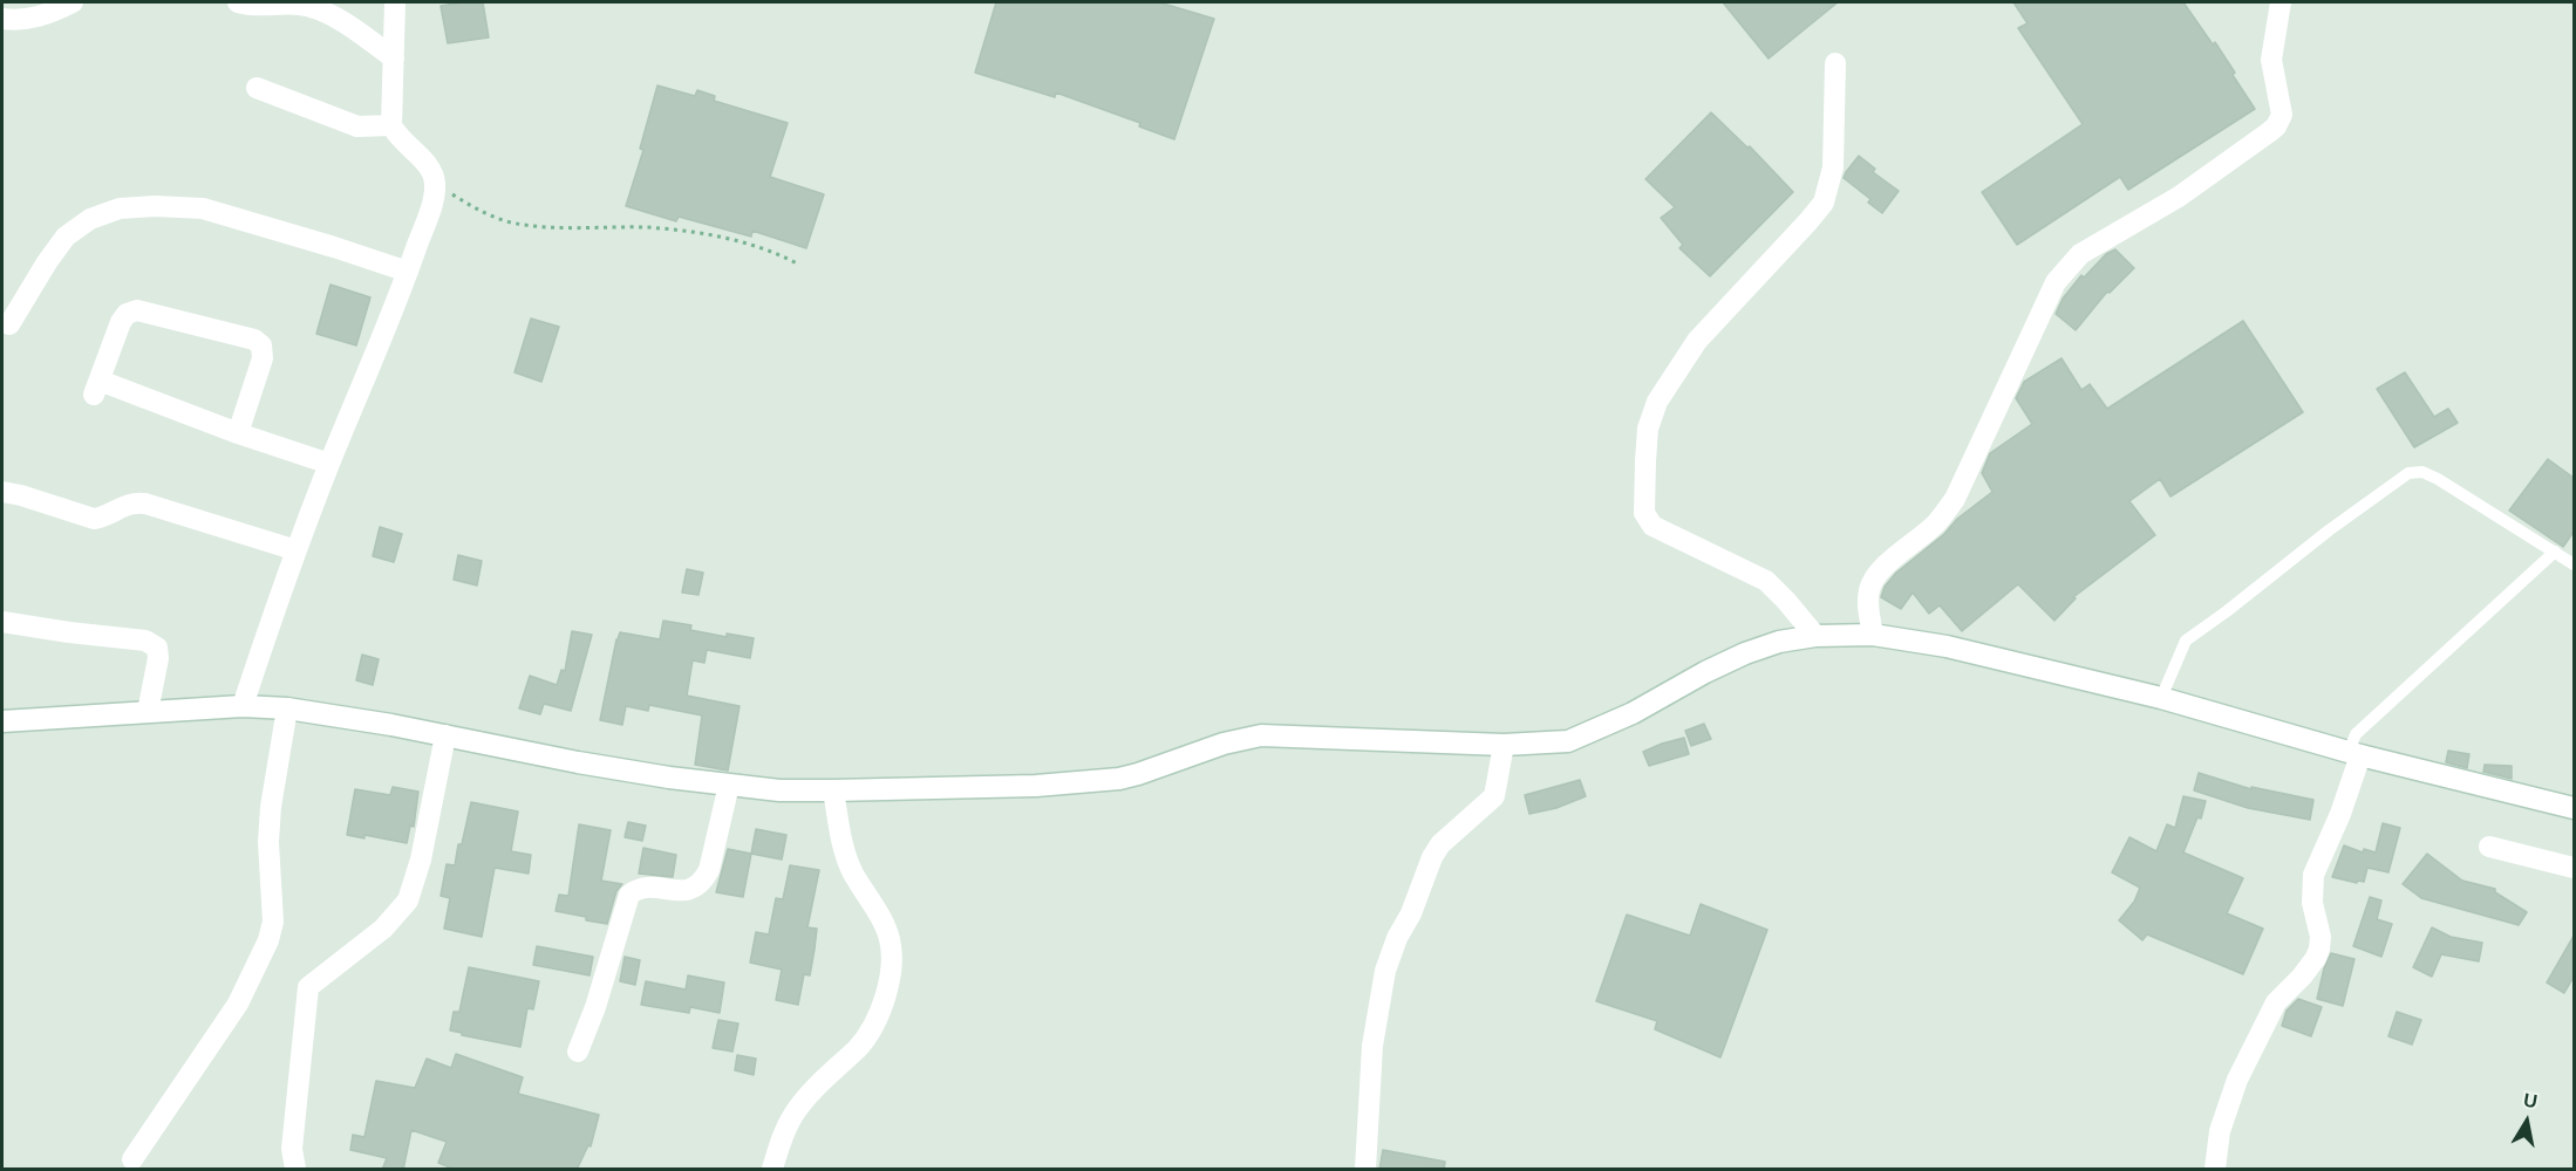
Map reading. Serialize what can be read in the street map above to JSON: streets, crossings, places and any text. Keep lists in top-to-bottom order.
{
  "north": "top"
}
